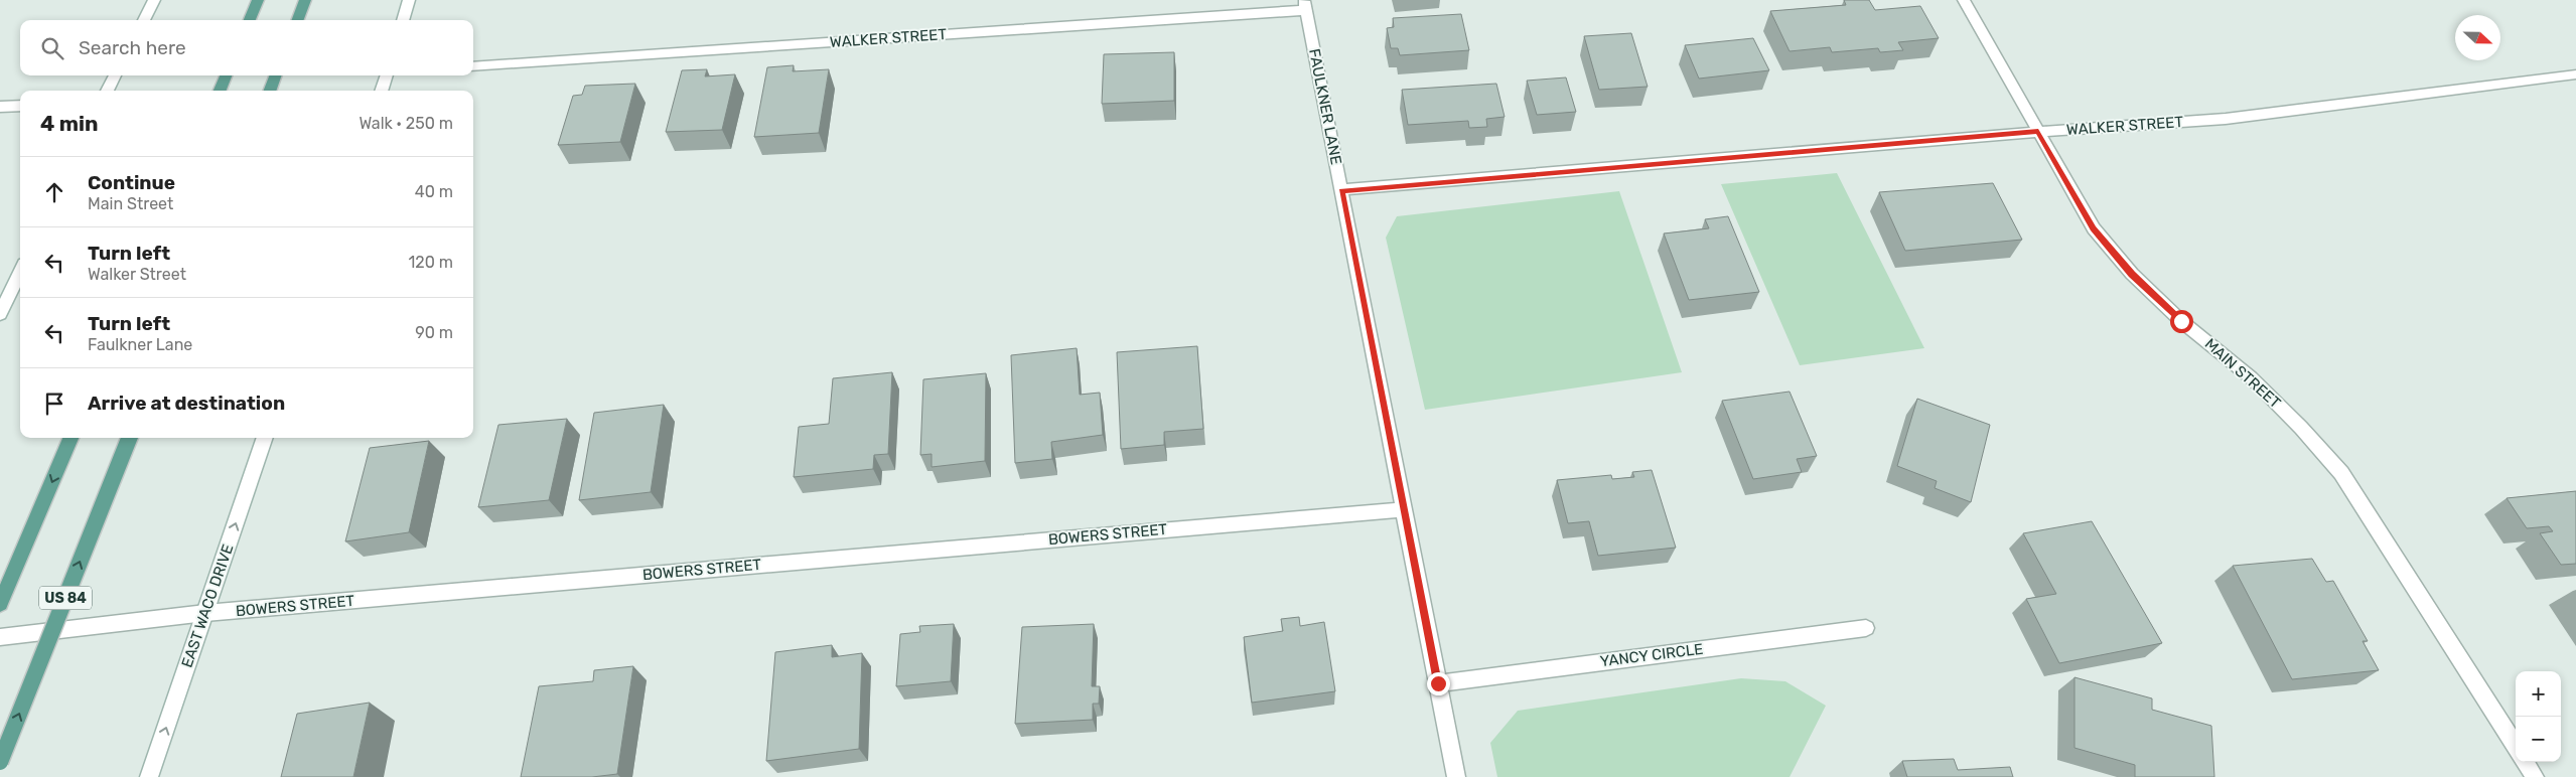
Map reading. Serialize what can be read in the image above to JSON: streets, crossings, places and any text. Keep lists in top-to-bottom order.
{
  "streets": {
    "main road": ["US 84"],
    "street": [
      "WALKER STREET",
      "FAULKNER LANE",
      "MAIN STREET",
      "BOWERS STREET",
      "EAST WACO DRIVE",
      "YANCY CIRCLE"
    ]
  },
  "crossings": [
    ["WALKER STREET", "FAULKNER LANE"],
    ["WALKER STREET", "MAIN STREET"],
    ["FAULKNER LANE", "BOWERS STREET"],
    ["FAULKNER LANE", "YANCY CIRCLE"],
    ["BOWERS STREET", "EAST WACO DRIVE"]
  ],
  "one_way": ["EAST WACO DRIVE"],
  "north": "right",
  "page": {
    "search": "Search here",
    "heading": ["4 min", "Walk · 250 m"],
    "list": [
      ["Continue", "Main Street", "40 m"],
      ["Turn left", "Walker Street", "120 m"],
      ["Turn left", "Faulkner Lane", "90 m"],
      "Arrive at destination"
    ],
    "map_buttons": ["+", "−"]
  }
}
